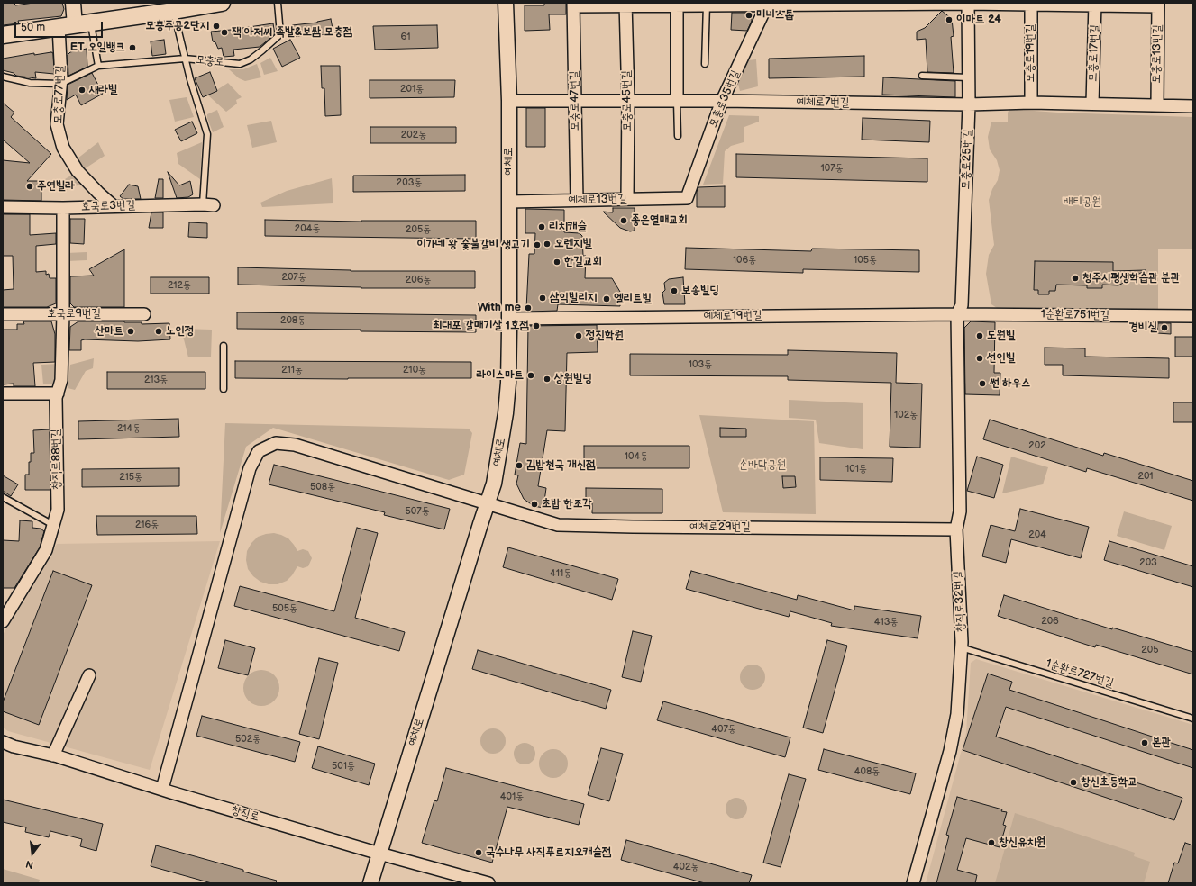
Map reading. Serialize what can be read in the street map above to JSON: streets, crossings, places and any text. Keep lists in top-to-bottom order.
{
  "streets": {
    "street": [
      "모충로19번길",
      "모충로17번길",
      "모충로13번길",
      "모충로77번길",
      "모충로35번길",
      "모충로47번길",
      "모충로45번길",
      "예체로7번길",
      "모충로25번길",
      "예체로",
      "예체로13번길",
      "호국로3번길",
      "호국로9번길",
      "1순환로751번길",
      "예체로19번길",
      "창직로88번길",
      "예체로29번길",
      "창직로32번길",
      "창직로"
    ],
    "lane": ["모충로", "1순환로727번길"]
  },
  "crossings": [
    ["모충로", "모충로77번길"],
    ["모충로77번길", "호국로3번길"],
    ["모충로35번길", "예체로7번길"],
    ["모충로35번길", "예체로13번길"],
    ["모충로47번길", "예체로7번길"],
    ["모충로47번길", "예체로13번길"],
    ["모충로45번길", "예체로7번길"],
    ["모충로45번길", "예체로13번길"],
    ["예체로7번길", "모충로25번길"],
    ["예체로7번길", "예체로"],
    ["모충로25번길", "1순환로751번길"],
    ["모충로25번길", "예체로19번길"],
    ["모충로25번길", "창직로32번길"],
    ["예체로", "예체로13번길"],
    ["예체로", "예체로19번길"],
    ["예체로", "예체로29번길"],
    ["예체로", "창직로"],
    ["호국로9번길", "창직로88번길"],
    ["1순환로751번길", "예체로19번길"],
    ["1순환로751번길", "창직로32번길"],
    ["예체로19번길", "창직로32번길"],
    ["예체로29번길", "창직로32번길"],
    ["예체로29번길", "창직로"],
    ["창직로32번길", "1순환로727번길"]
  ],
  "parks": ["배티공원", "손바닥공원"],
  "places": [
    "미니스톱",
    "이마트 24",
    "모충주공2단지",
    "잭 아저씨 족발&보쌈 모충점",
    "ET 오일뱅크",
    "새라빌",
    "주연빌라",
    "좋은열매교회",
    "리치캐슬",
    "오렌지빌",
    "이가네 왕 숯불갈비 생고기",
    "한길교회",
    "청주시평생학습관 분관",
    "보송빌딩",
    "삼익빌리지",
    "엘리트빌",
    "With me",
    "최대포 갈매기살 1호점",
    "경비실",
    "산마트",
    "노인정",
    "정진학원",
    "도원빌",
    "선인빌",
    "라이스마트",
    "상원빌딩",
    "썬 하우스",
    "김밥천국 개신점",
    "초밥 한조각",
    "본관",
    "창신초등학교",
    "창신유치원",
    "국수나무 사직푸르지오캐슬점"
  ],
  "house_numbers": [
    "61",
    "201동",
    "202동",
    "107동",
    "203동",
    "204동",
    "205동",
    "106동",
    "105동",
    "207동",
    "206동",
    "212동",
    "208동",
    "103동",
    "211동",
    "210동",
    "213동",
    "102동",
    "214동",
    "202",
    "104동",
    "101동",
    "201",
    "215동",
    "508동",
    "507동",
    "216동",
    "204",
    "203",
    "411동",
    "505동",
    "206",
    "413동",
    "205",
    "407동",
    "502동",
    "501동",
    "408동",
    "401동",
    "402동"
  ],
  "scale_bar": "50 m",
  "north": "bottom"
}
